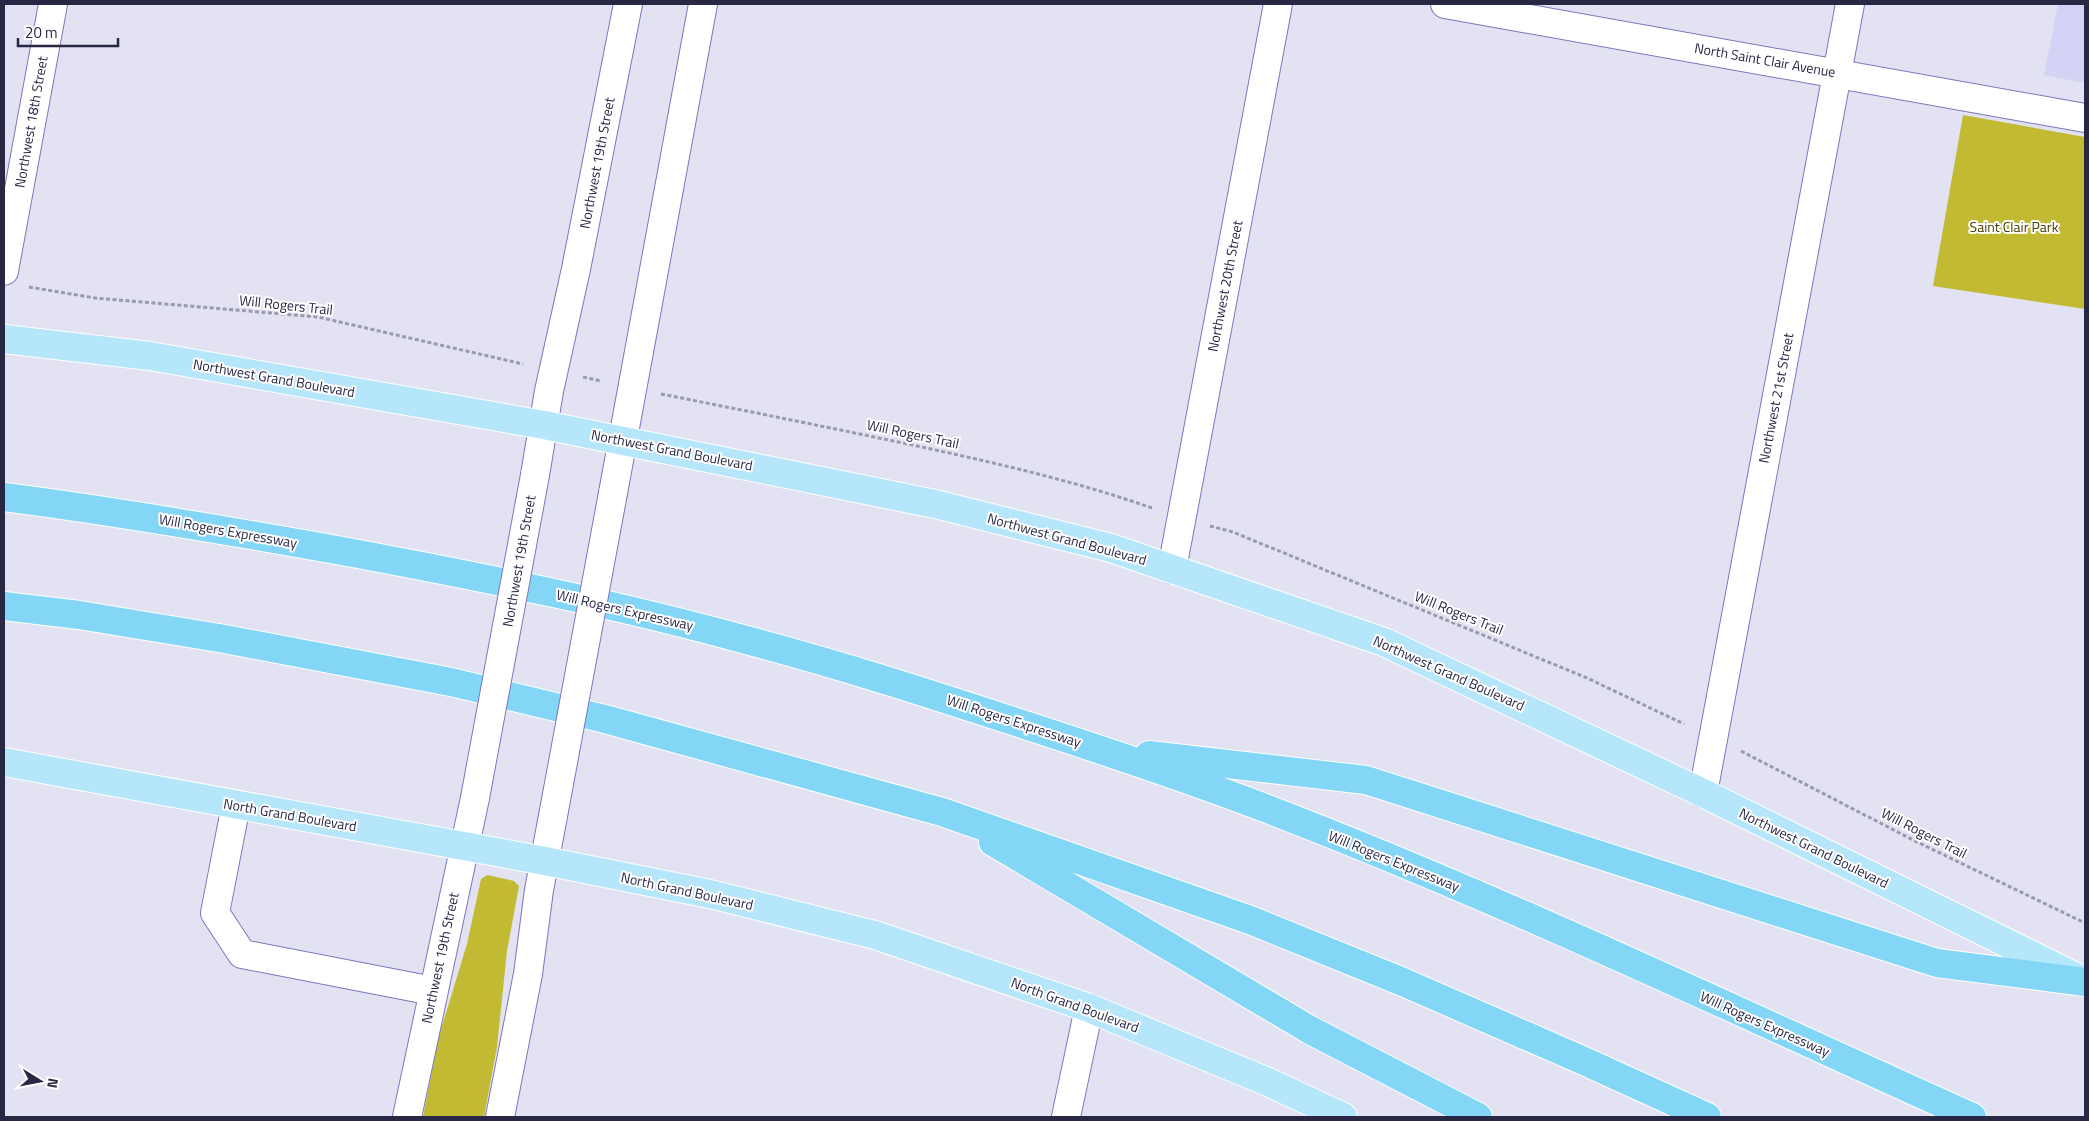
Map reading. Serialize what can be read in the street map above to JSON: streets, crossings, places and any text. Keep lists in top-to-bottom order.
{
  "streets": {
    "highway": ["Will Rogers Expressway"],
    "main road": ["Northwest Grand Boulevard", "North Grand Boulevard"],
    "street": [
      "North Saint Clair Avenue",
      "Northwest 18th Street",
      "Northwest 19th Street",
      "Northwest 20th Street",
      "Northwest 21st Street"
    ],
    "path": ["Will Rogers Trail"]
  },
  "crossings": [
    ["North Saint Clair Avenue", "Northwest 21st Street"],
    ["Northwest 19th Street", "Northwest Grand Boulevard"],
    ["Northwest 19th Street", "North Grand Boulevard"],
    ["Northwest 20th Street", "Northwest Grand Boulevard"],
    ["Northwest Grand Boulevard", "Northwest 21st Street"]
  ],
  "parks": ["Saint Clair Park"],
  "scale_bar": "20 m",
  "north": "right"
}
